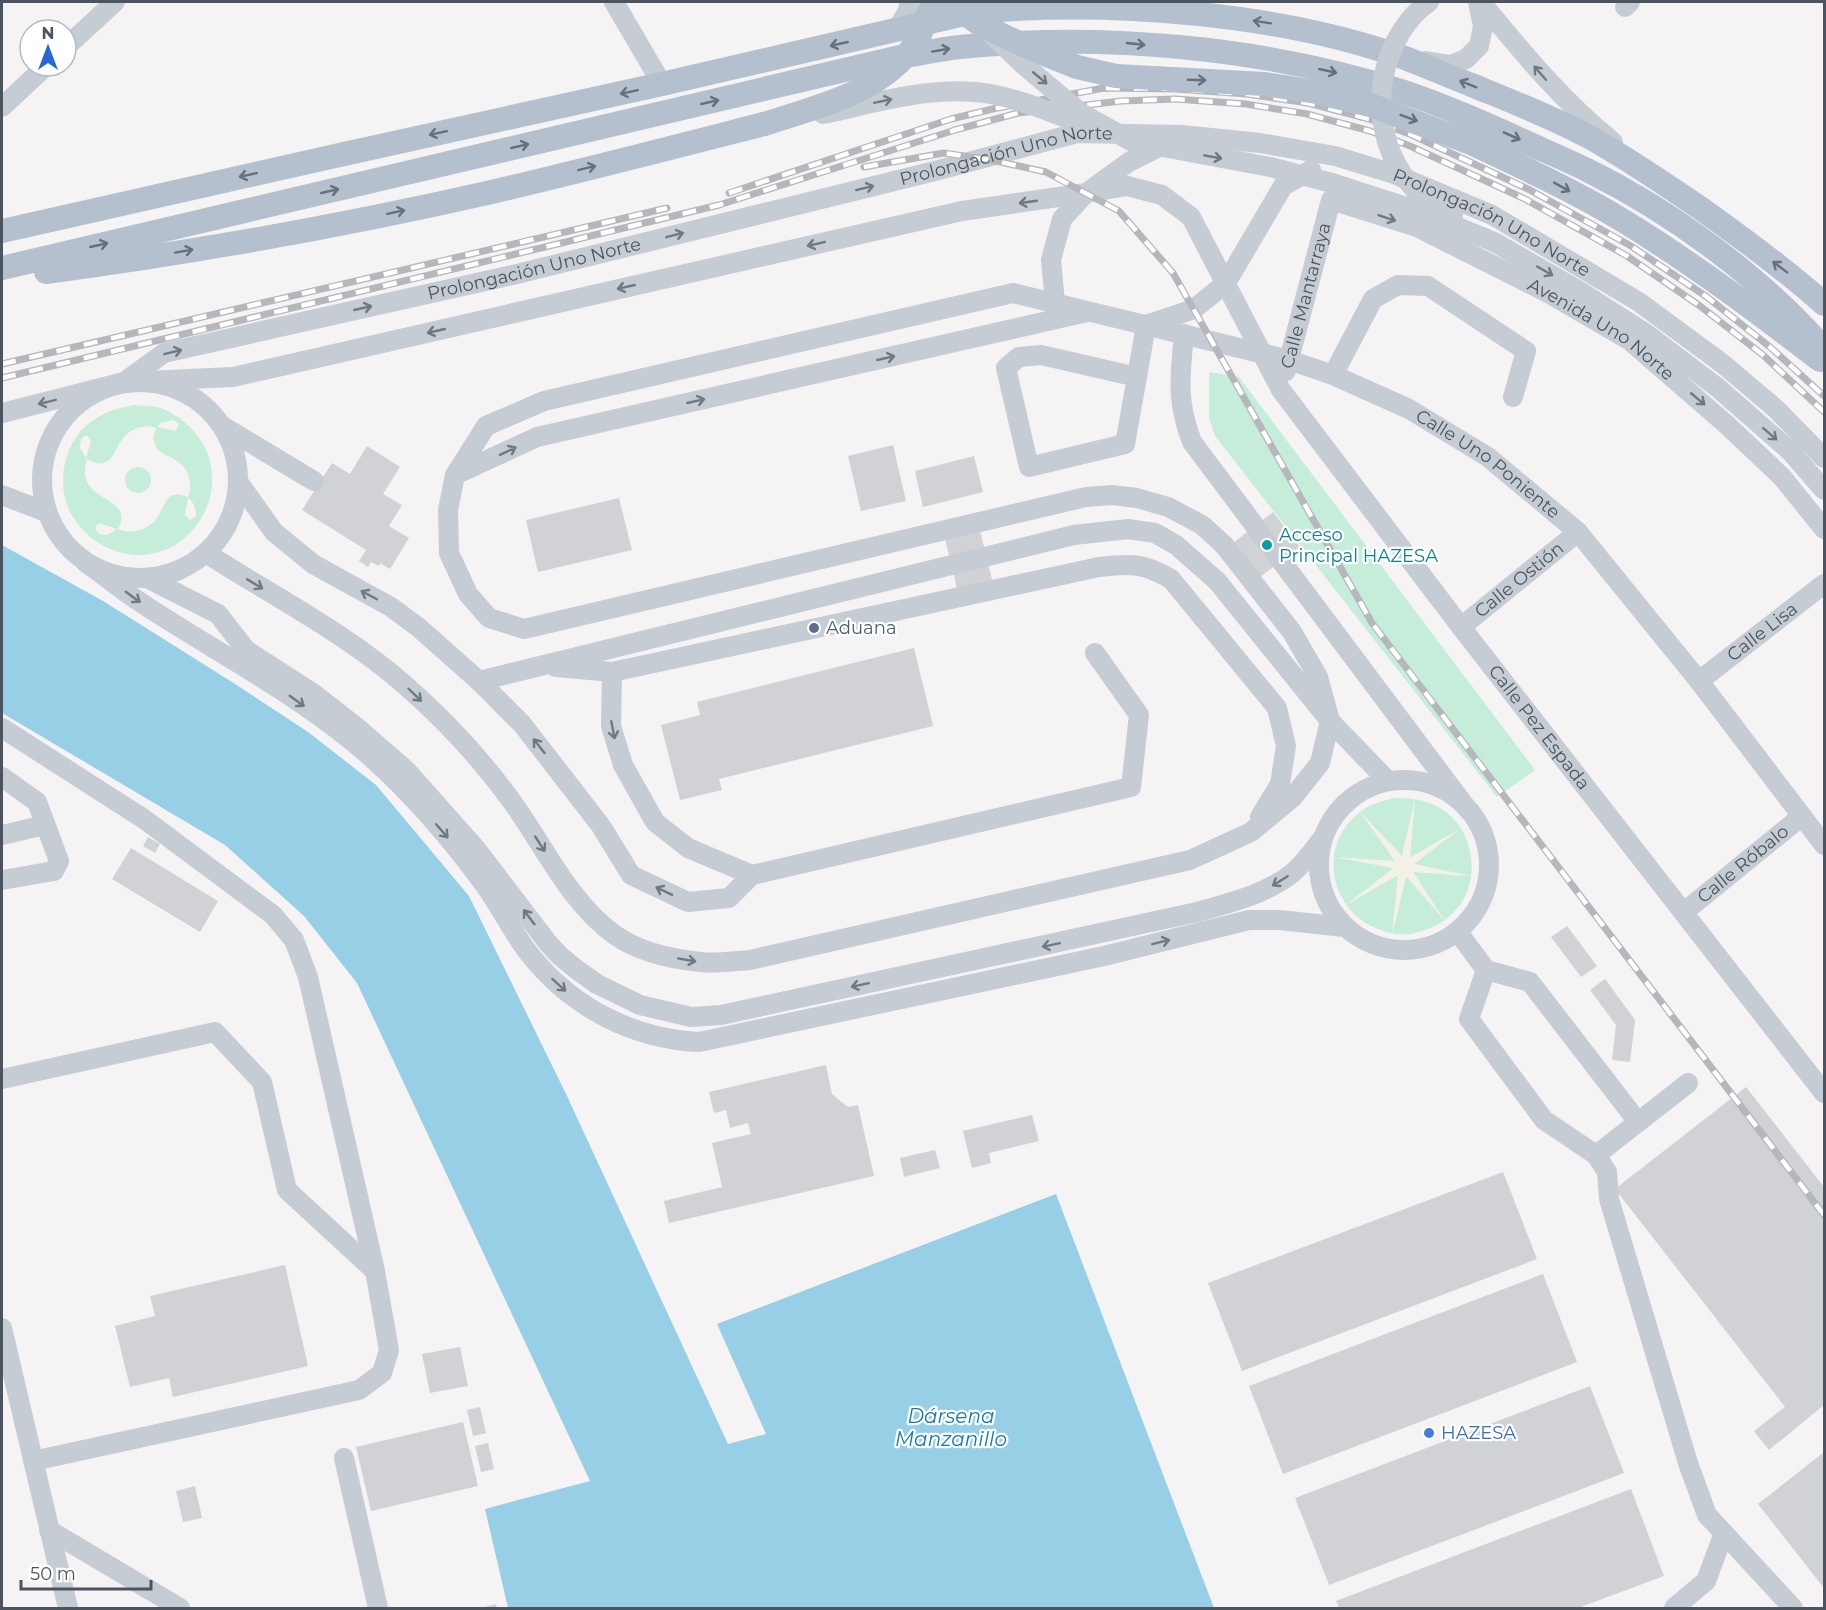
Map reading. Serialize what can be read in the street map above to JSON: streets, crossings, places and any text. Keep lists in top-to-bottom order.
{
  "streets": {
    "street": [
      "Prolongación Uno Norte",
      "Calle Mantarraya",
      "Avenida Uno Norte",
      "Calle Uno Poniente",
      "Calle Ostión",
      "Calle Lisa",
      "Calle Pez Espada",
      "Calle Róbalo"
    ]
  },
  "crossings": [
    ["Calle Mantarraya", "Avenida Uno Norte"],
    ["Calle Mantarraya", "Calle Uno Poniente"],
    ["Calle Mantarraya", "Calle Pez Espada"],
    ["Calle Uno Poniente", "Calle Ostión"],
    ["Calle Uno Poniente", "Calle Lisa"],
    ["Calle Uno Poniente", "Calle Pez Espada"],
    ["Calle Uno Poniente", "Calle Róbalo"],
    ["Calle Ostión", "Calle Pez Espada"],
    ["Calle Pez Espada", "Calle Róbalo"]
  ],
  "water": ["Dársena Manzanillo"],
  "places": ["Acceso Principal HAZESA", "Aduana", "HAZESA"],
  "scale_bar": "50 m",
  "north": "top"
}
